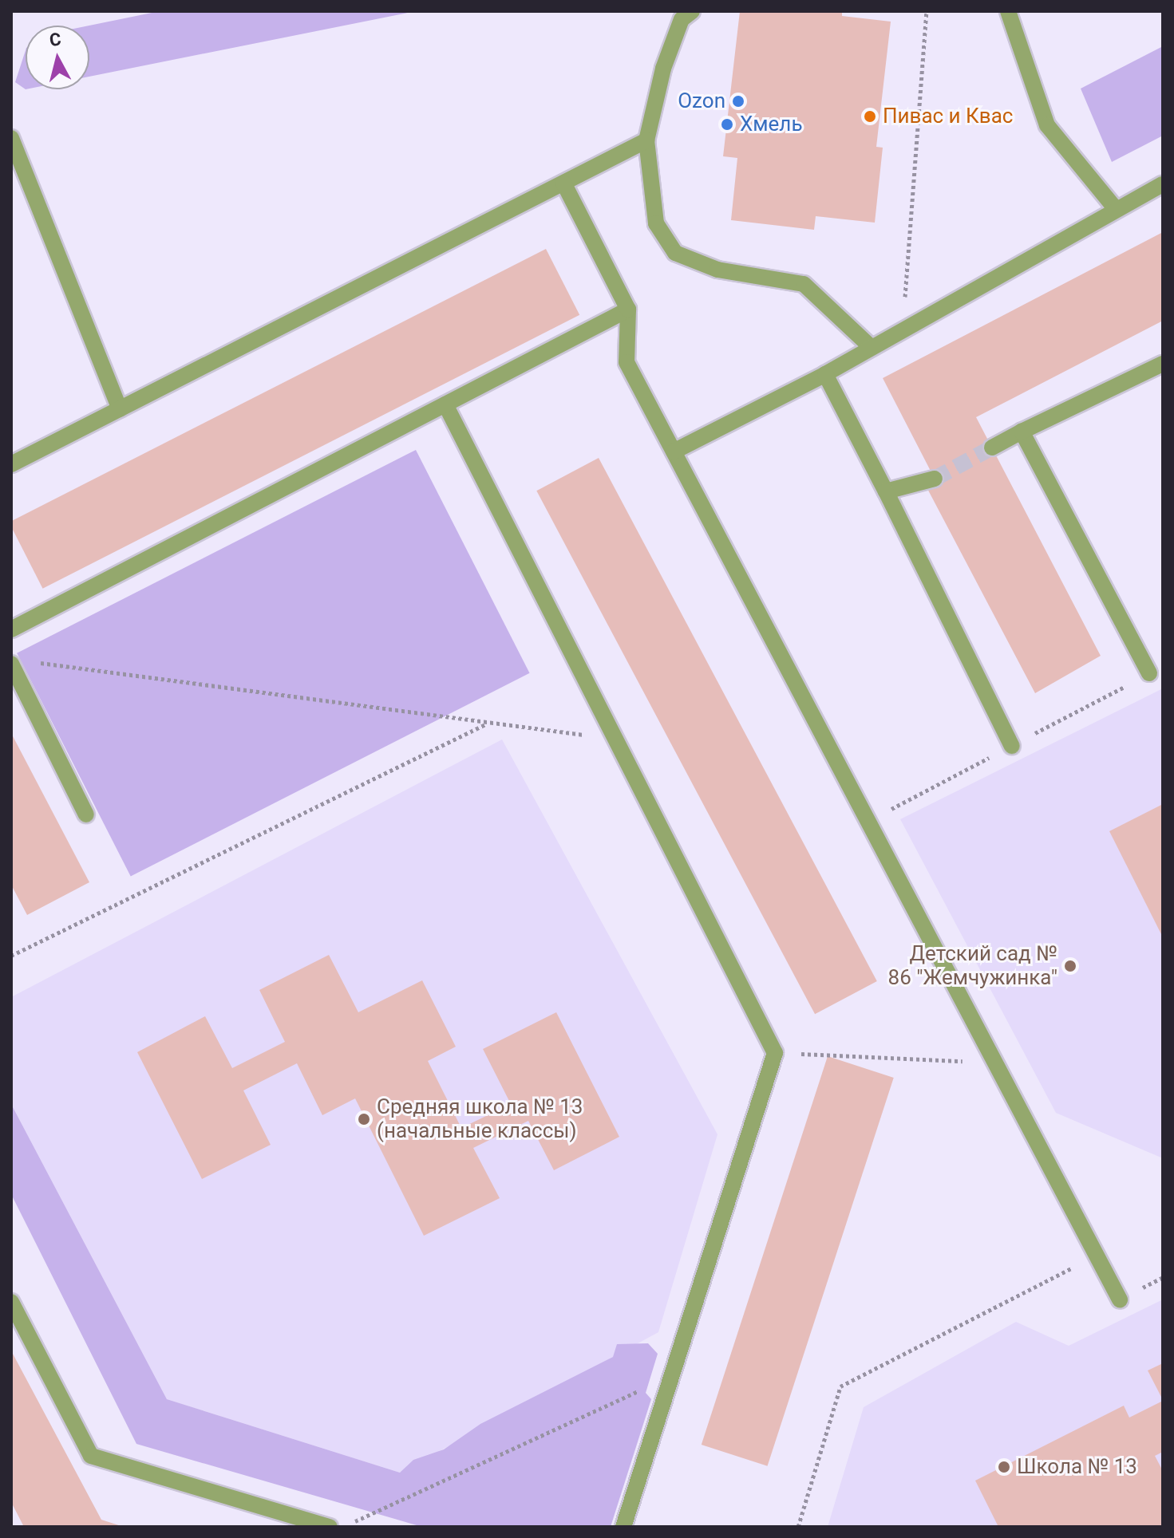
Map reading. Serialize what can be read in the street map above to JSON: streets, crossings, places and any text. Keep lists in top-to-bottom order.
{
  "places": [
    "Ozon",
    "Пивас и Квас",
    "Хмель",
    "Детский сад № 86 \"Жемчужинка\"",
    "Средняя школа № 13 (начальные классы)",
    "Школа № 13"
  ],
  "north": "top"
}
